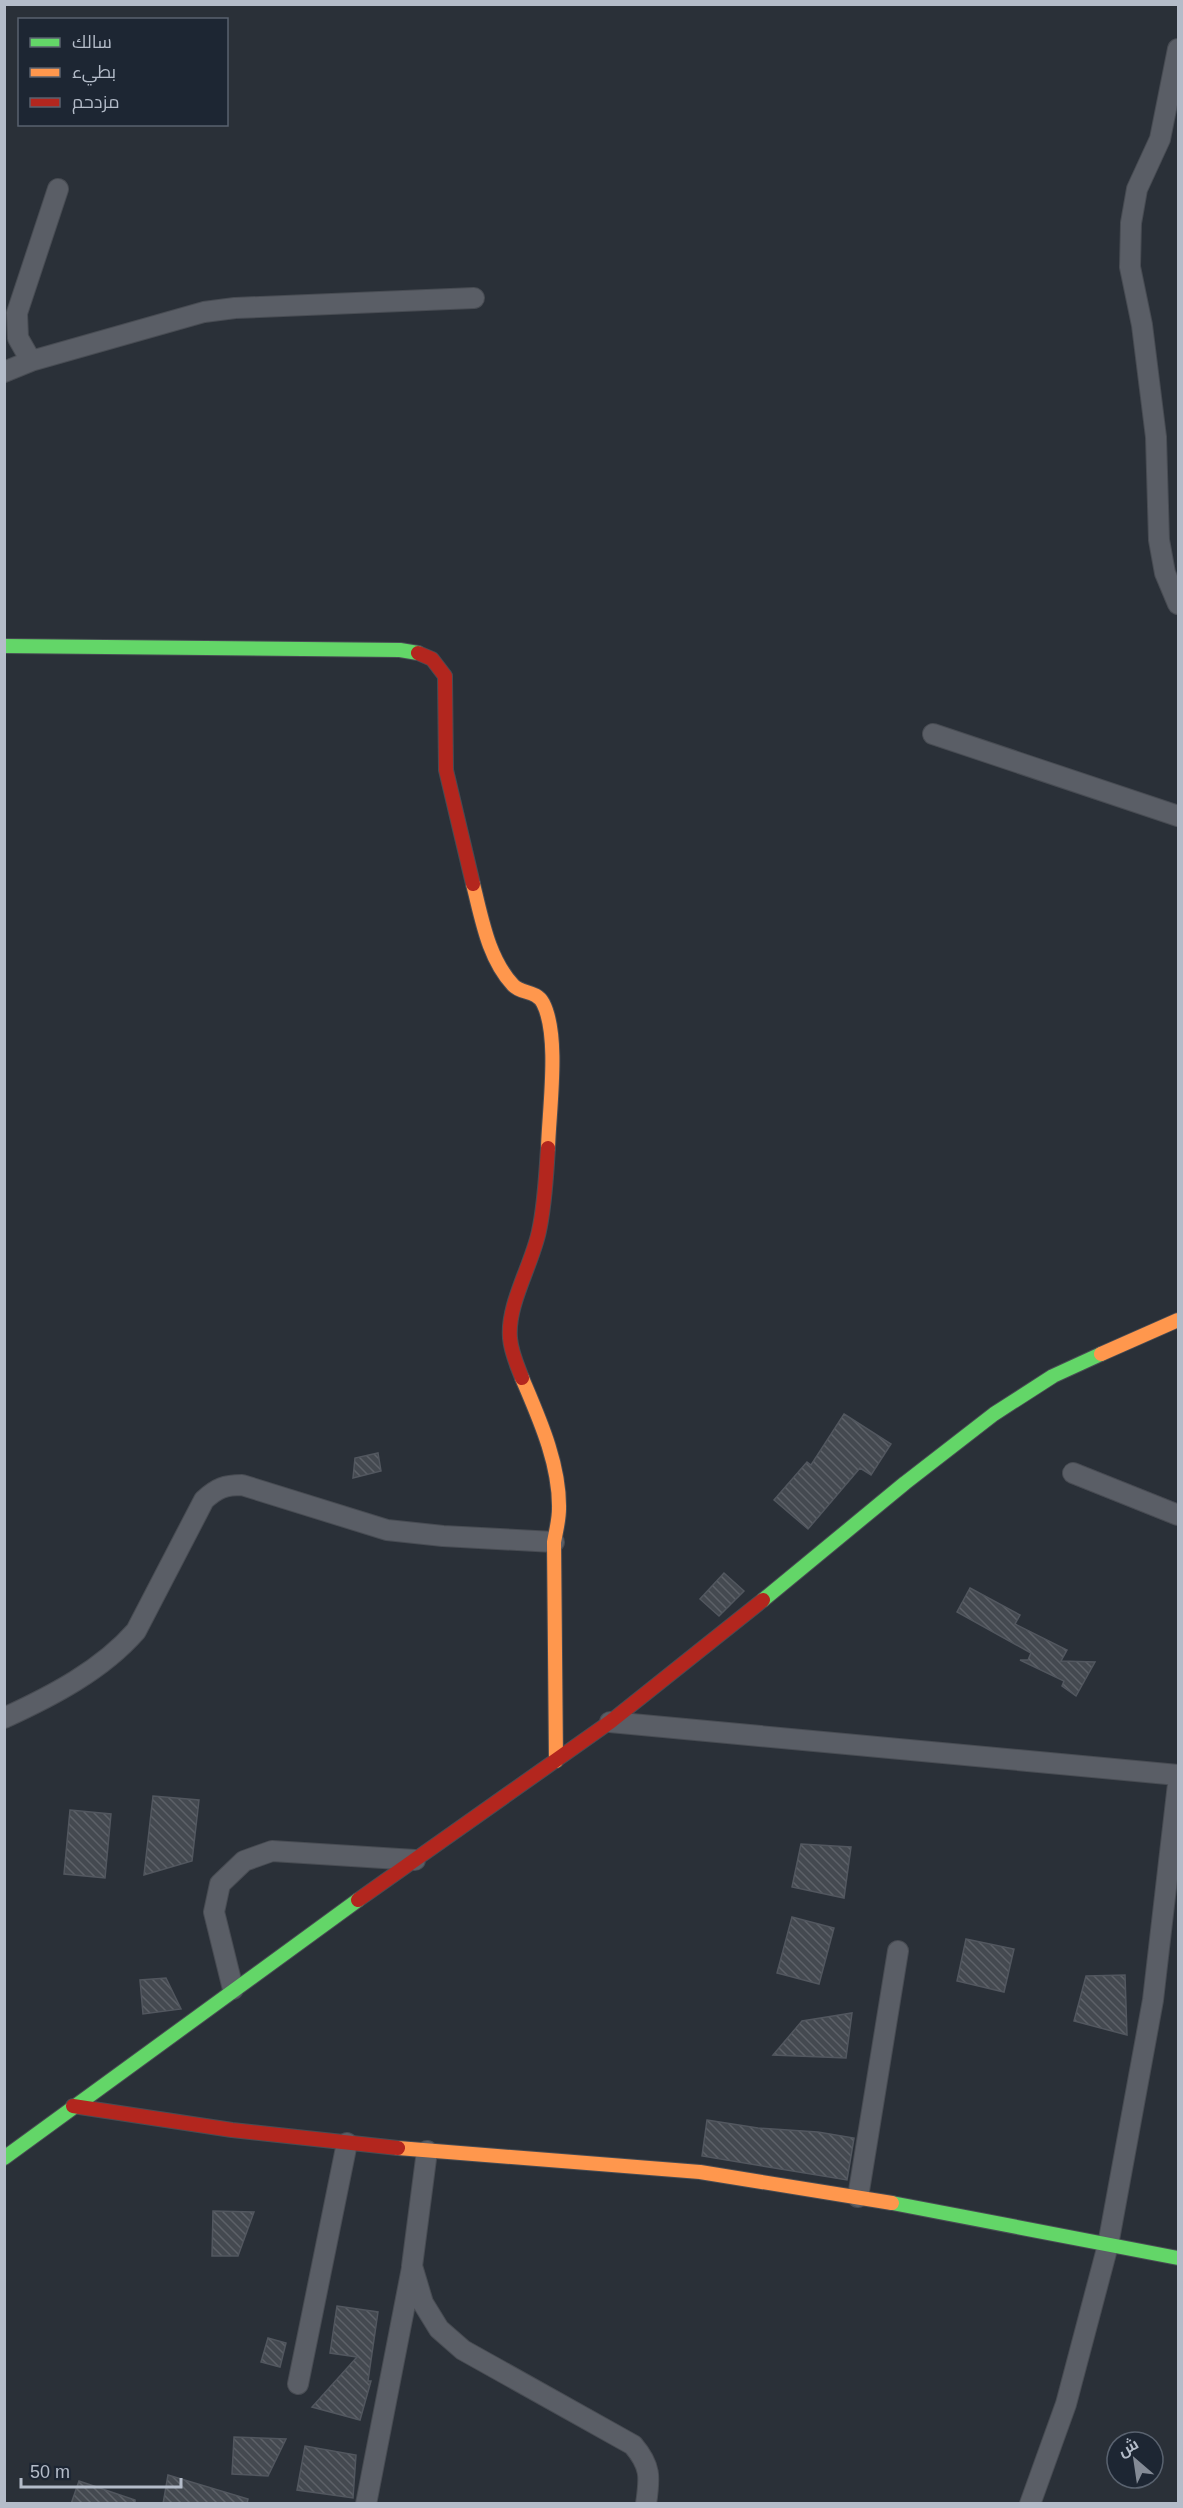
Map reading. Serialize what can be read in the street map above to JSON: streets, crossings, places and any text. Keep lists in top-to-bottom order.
{
  "legend": ["سالك", "بطيء", "مزدحم"],
  "scale_bar": "50 m",
  "north": "top left"
}
